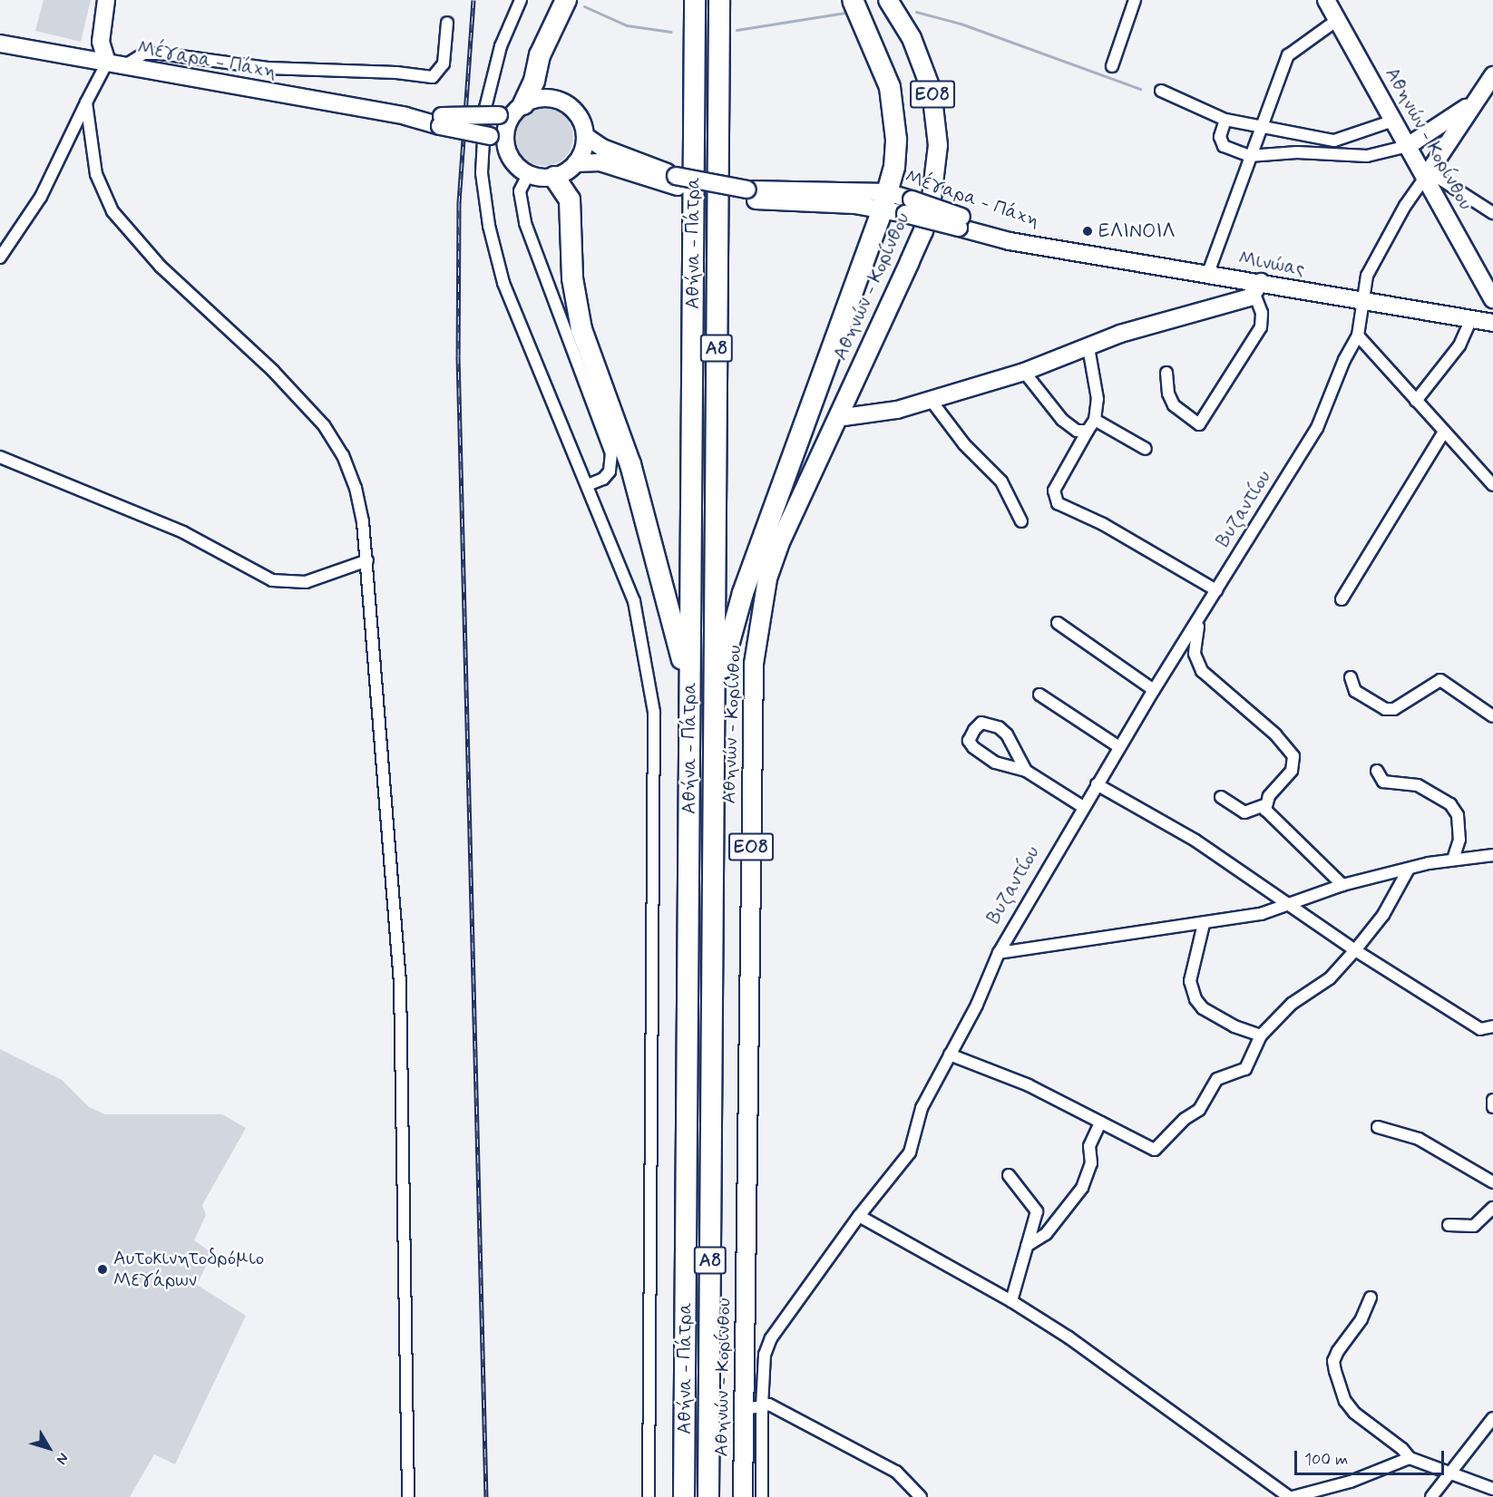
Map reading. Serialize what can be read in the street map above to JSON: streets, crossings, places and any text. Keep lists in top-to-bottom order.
{
  "streets": {
    "highway": ["Αθήνα - Πάτρα", "Α8"],
    "main road": [
      "Μέγαρα - Πάχη",
      "ΕΟ8",
      "Αθηνών - Κορίνθου",
      "Μινώας",
      "Βυζαντίου"
    ]
  },
  "crossings": [
    ["Μέγαρα - Πάχη", "Μινώας"],
    ["Αθηνών - Κορίνθου", "Βυζαντίου"],
    ["Μινώας", "Βυζαντίου"]
  ],
  "places": ["ΕΛΙΝΟΙΛ", "Αυτοκινητοδρόμιο Μεγάρων"],
  "scale_bar": "100 m",
  "north": "bottom right"
}
